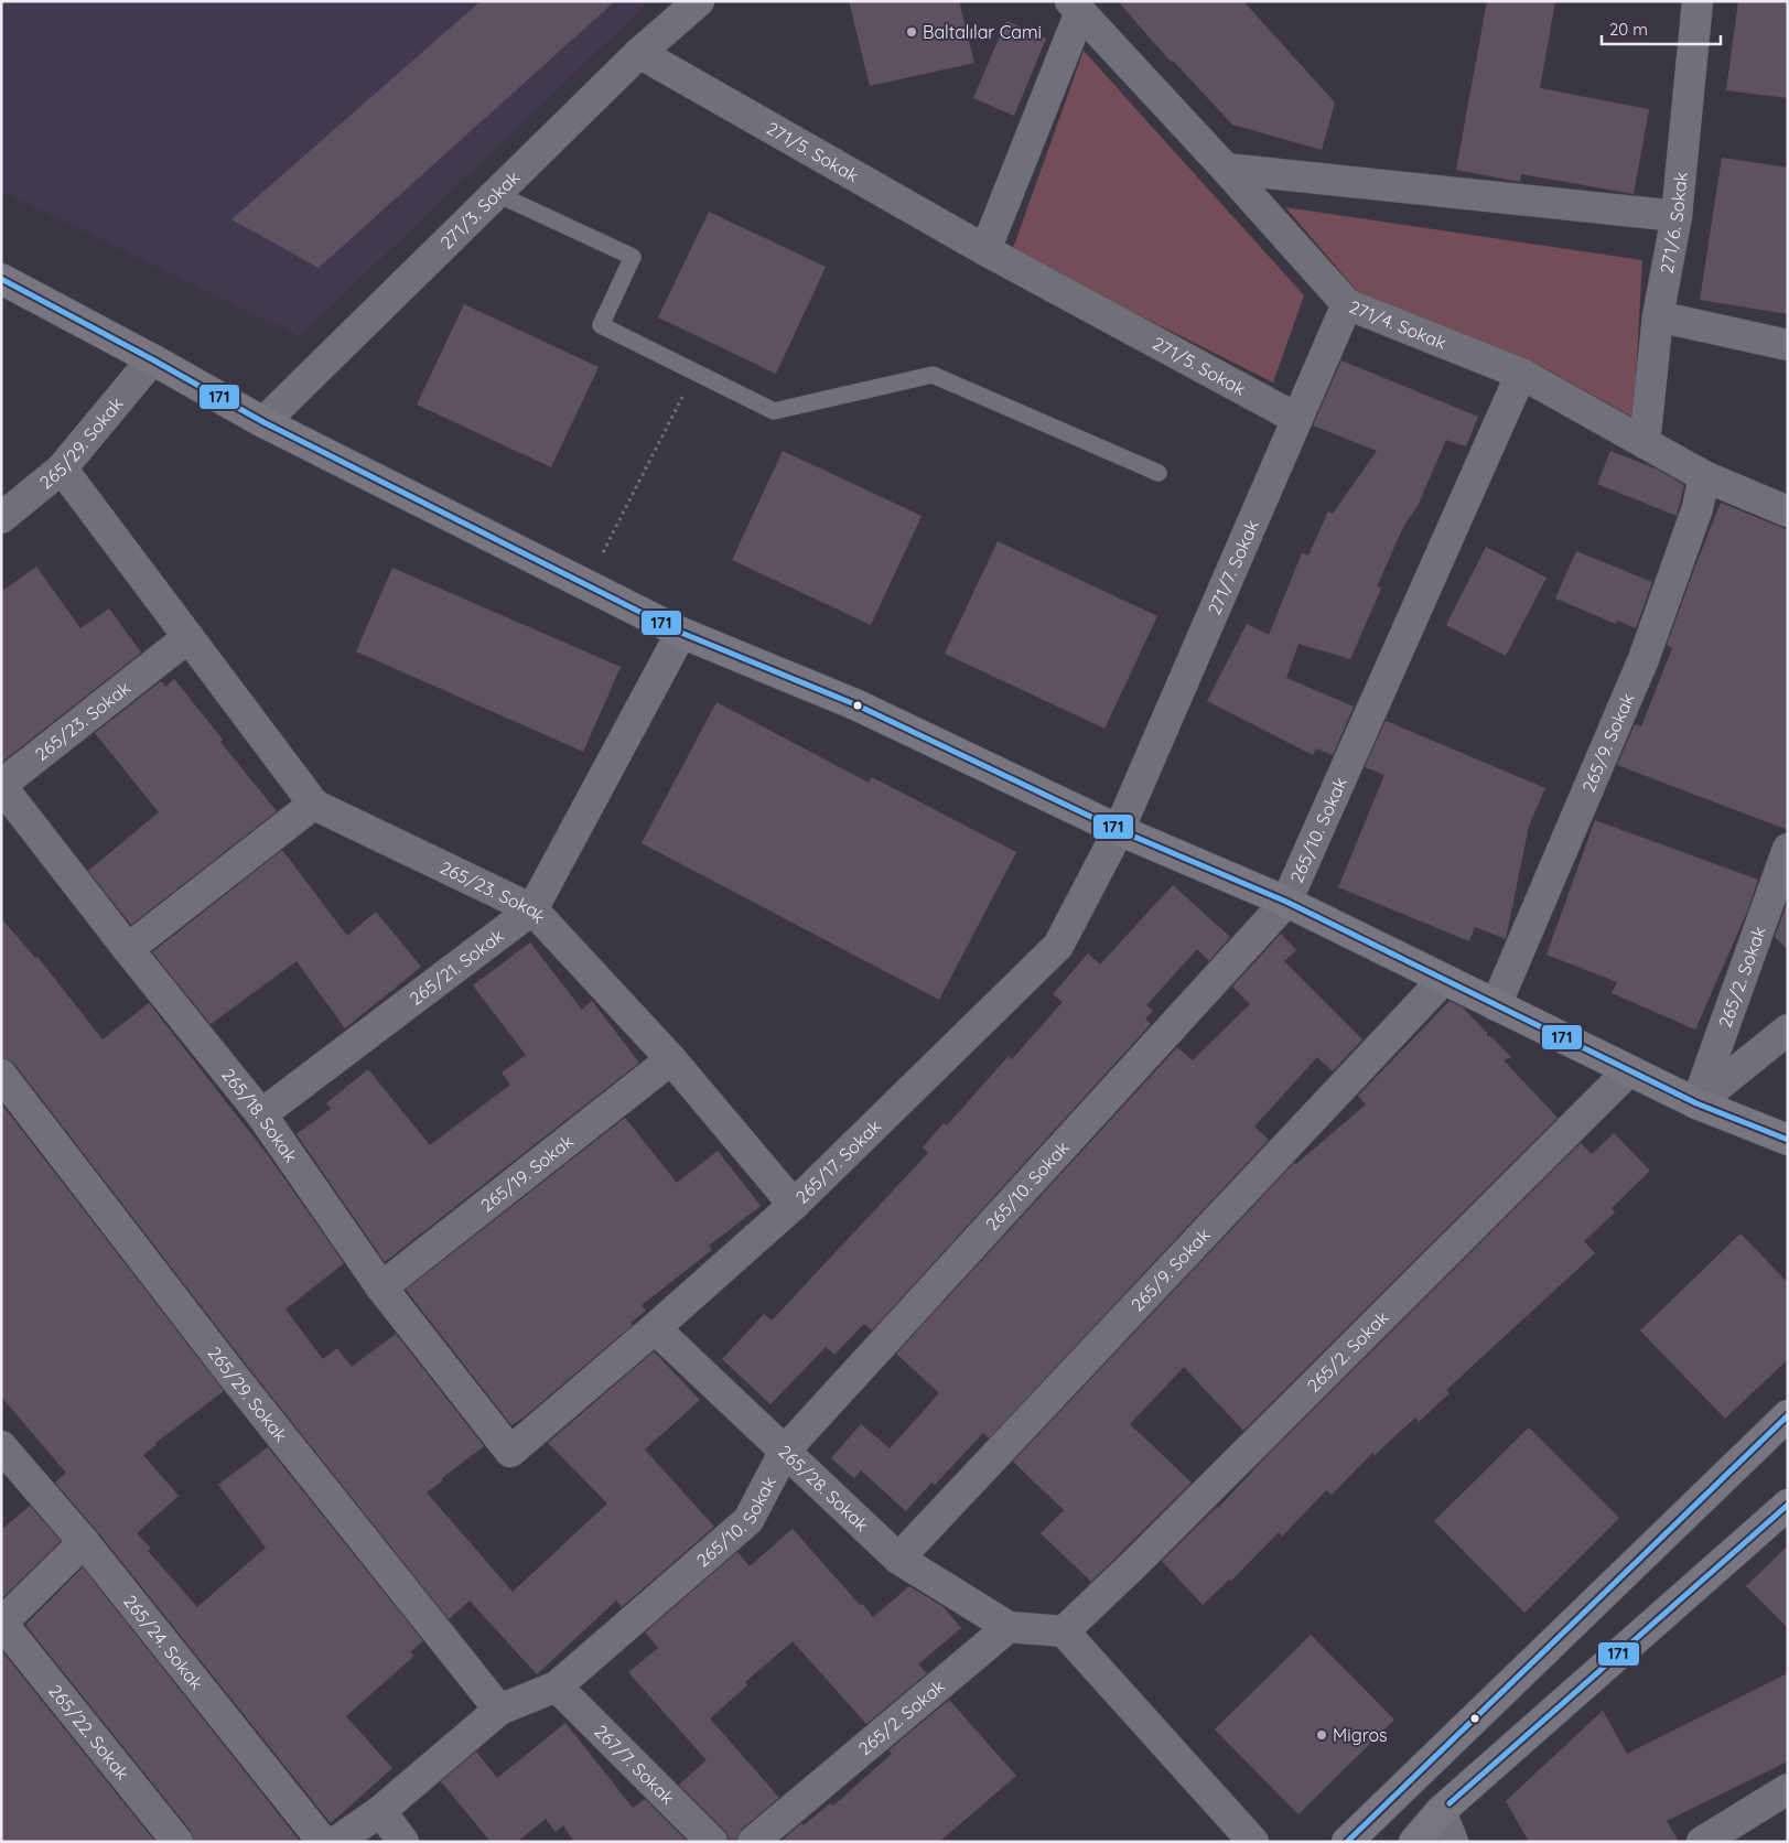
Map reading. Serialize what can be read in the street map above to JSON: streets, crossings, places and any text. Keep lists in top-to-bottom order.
{
  "streets": {
    "street": [
      "271/5. Sokak",
      "271/3. Sokak",
      "271/6. Sokak",
      "271/4. Sokak",
      "265/29. Sokak",
      "271/7. Sokak",
      "265/23. Sokak",
      "265/9. Sokak",
      "265/10. Sokak",
      "265/21. Sokak",
      "265/2. Sokak",
      "265/18. Sokak",
      "265/17. Sokak",
      "265/19. Sokak",
      "265/28. Sokak",
      "265/24. Sokak",
      "265/22. Sokak",
      "267/7. Sokak"
    ]
  },
  "crossings": [
    ["271/5. Sokak", "271/3. Sokak"],
    ["271/5. Sokak", "271/7. Sokak"],
    ["271/6. Sokak", "271/4. Sokak"],
    ["271/4. Sokak", "271/7. Sokak"],
    ["271/4. Sokak", "265/9. Sokak"],
    ["271/4. Sokak", "265/10. Sokak"],
    ["265/29. Sokak", "265/10. Sokak"],
    ["271/7. Sokak", "265/17. Sokak"],
    ["265/23. Sokak", "265/21. Sokak"],
    ["265/23. Sokak", "265/18. Sokak"],
    ["265/23. Sokak", "265/17. Sokak"],
    ["265/23. Sokak", "265/19. Sokak"],
    ["265/9. Sokak", "265/28. Sokak"],
    ["265/10. Sokak", "265/28. Sokak"],
    ["265/10. Sokak", "267/7. Sokak"],
    ["265/21. Sokak", "265/18. Sokak"],
    ["265/2. Sokak", "265/28. Sokak"],
    ["265/18. Sokak", "265/17. Sokak"],
    ["265/18. Sokak", "265/19. Sokak"],
    ["265/17. Sokak", "265/28. Sokak"]
  ],
  "places": ["Baltalılar Cami", "Migros"],
  "lines": ["transit line 171"],
  "scale_bar": "20 m"
}
